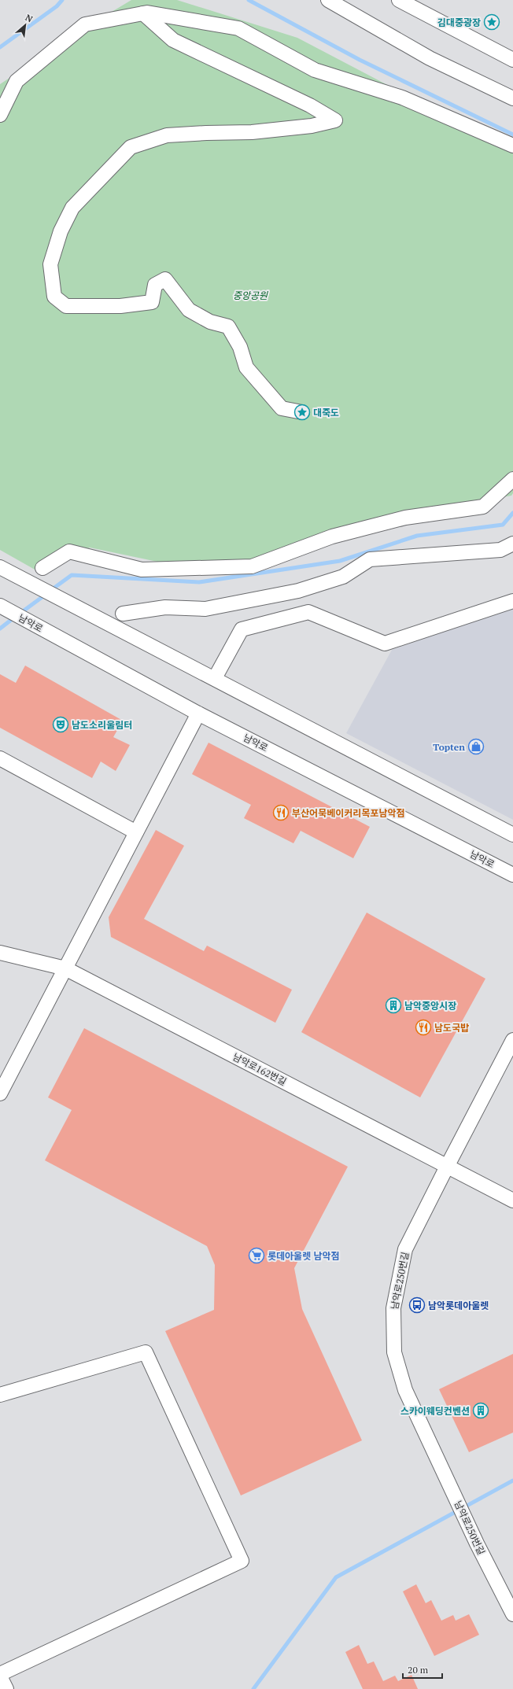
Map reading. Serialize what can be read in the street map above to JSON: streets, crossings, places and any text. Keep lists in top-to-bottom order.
{
  "streets": {
    "street": ["남악로", "남악로162번길", "남악로250번길"]
  },
  "crossings": [
    ["남악로162번길", "남악로250번길"]
  ],
  "parks": ["중앙공원"],
  "places": {
    "place": ["김대중광장", "대죽도"],
    "theatre": ["남도소리울림터"],
    "shop": ["Topten"],
    "restaurant": ["부산어묵베이커리목포남악점", "남도국밥"],
    "building": ["남악중앙시장", "스카이웨딩컨벤션"],
    "supermarket": ["롯데아울렛 남악점"],
    "bus stop": ["남악롯데아울렛"]
  },
  "scale_bar": "20 m",
  "north": "top right"
}
